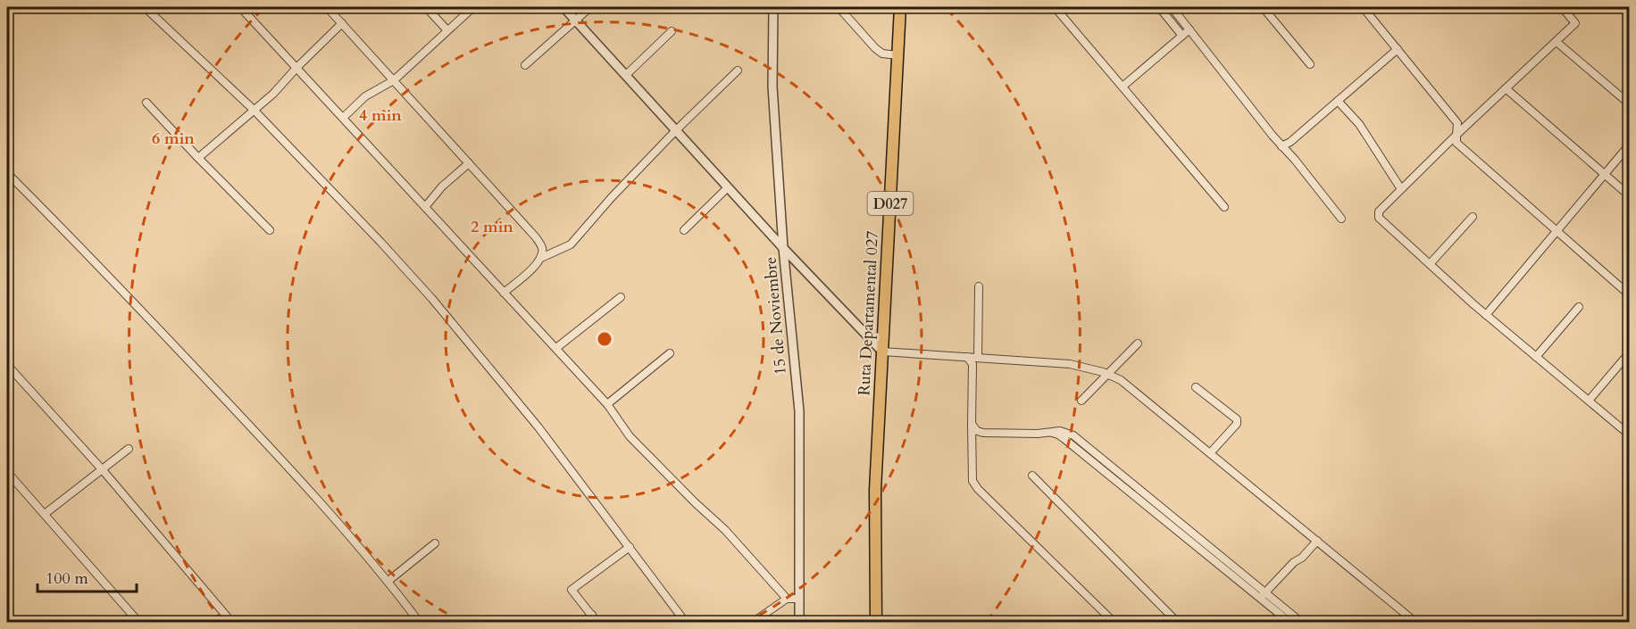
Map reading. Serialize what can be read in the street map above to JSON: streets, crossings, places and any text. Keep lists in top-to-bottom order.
{
  "streets": {
    "main road": ["D027", "Ruta Departamental 027"],
    "street": ["15 de Noviembre"]
  },
  "scale_bar": "100 m",
  "rings": ["4 min", "6 min", "2 min"]
}
